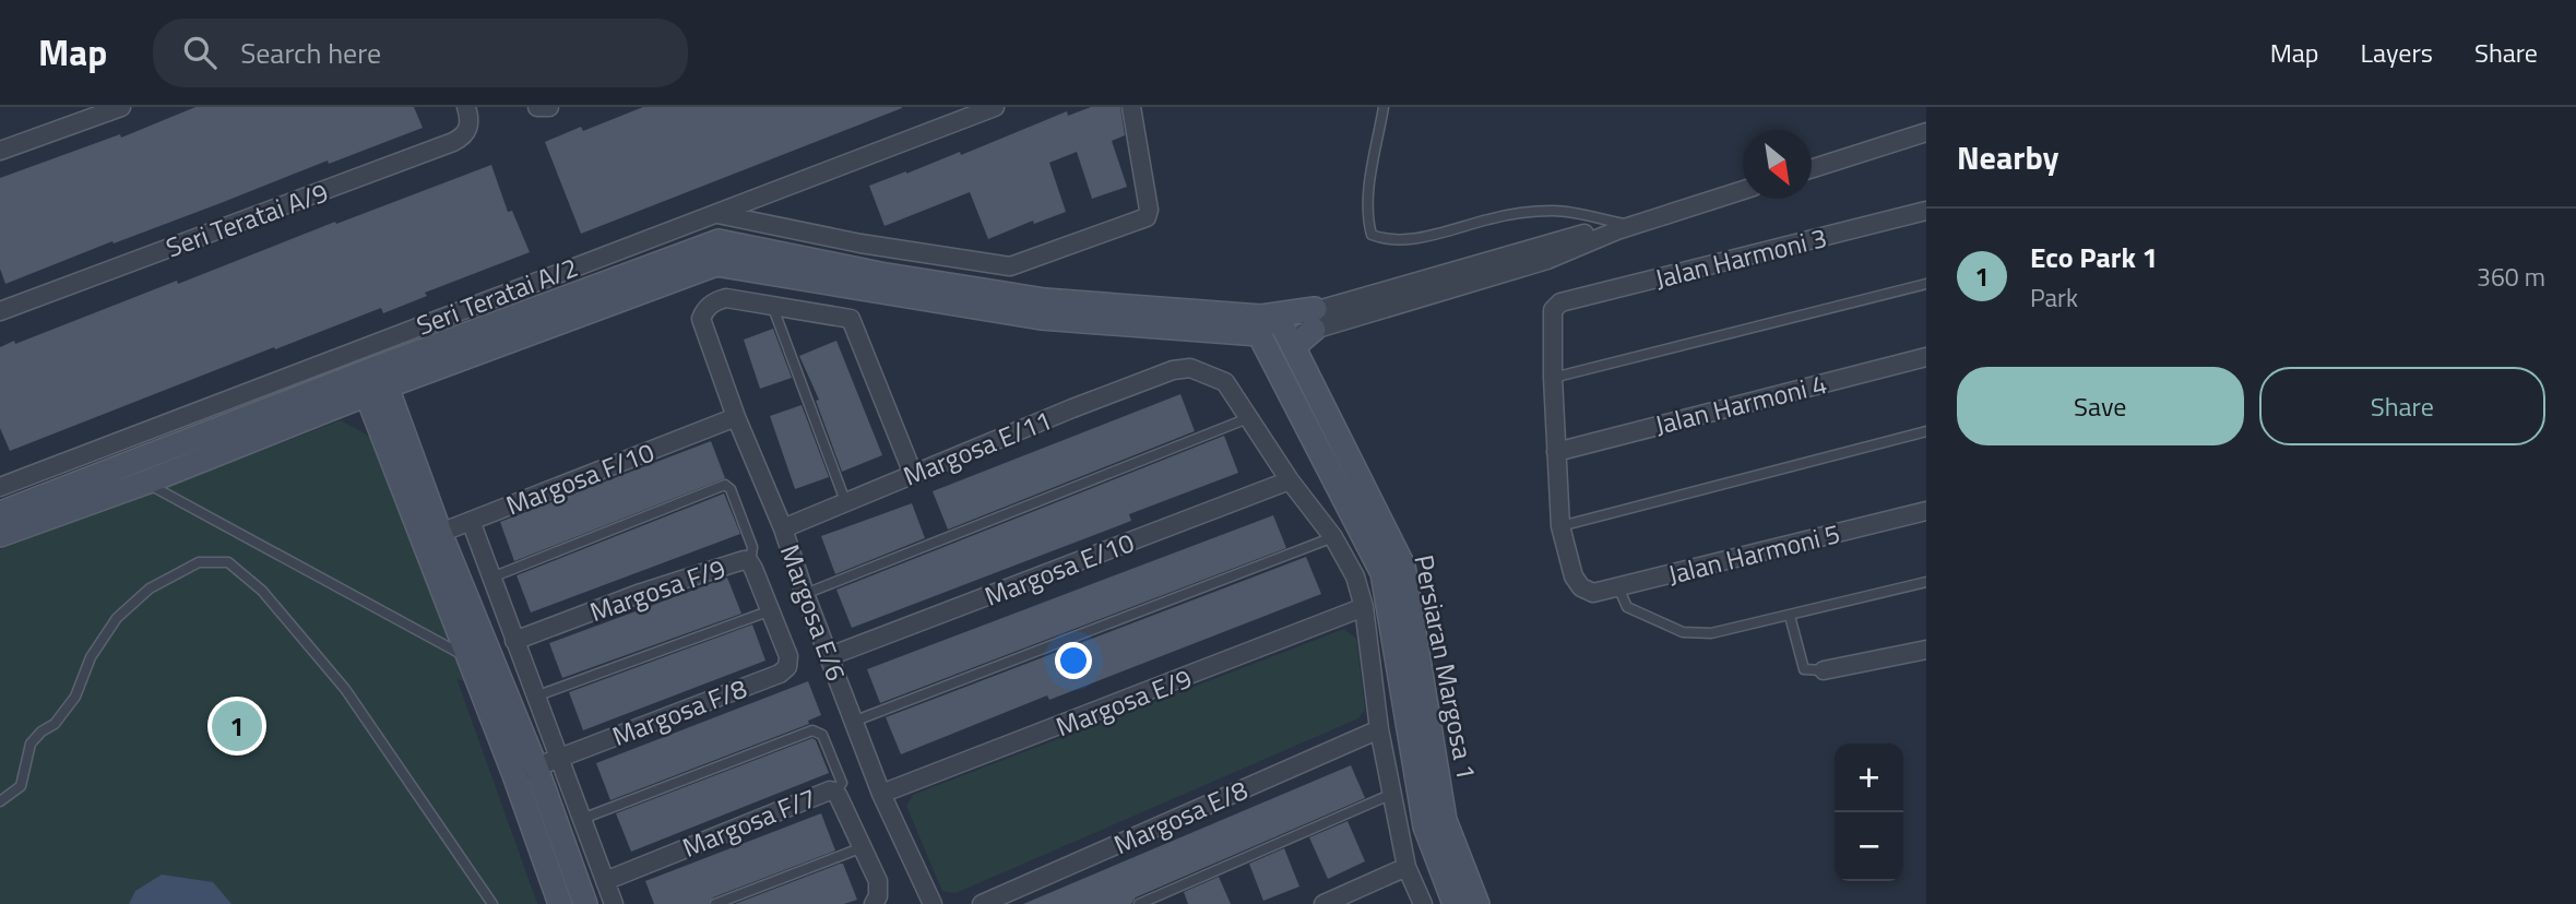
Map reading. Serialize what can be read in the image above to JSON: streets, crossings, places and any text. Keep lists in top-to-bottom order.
{
  "streets": {
    "street": [
      "Seri Teratai A/9",
      "Jalan Harmoni 3",
      "Seri Teratai A/2",
      "Jalan Harmoni 4",
      "Margosa E/11",
      "Margosa F/10",
      "Jalan Harmoni 5",
      "Margosa E/10",
      "Margosa F/9",
      "Margosa E/6",
      "Persiaran Margosa 1",
      "Margosa E/9",
      "Margosa F/8",
      "Margosa E/8",
      "Margosa F/7"
    ]
  },
  "crossings": [
    ["Margosa E/11", "Margosa E/6"],
    ["Margosa F/10", "Margosa E/6"],
    ["Margosa E/10", "Margosa E/6"],
    ["Margosa F/9", "Margosa F/8"],
    ["Margosa E/6", "Margosa E/9"]
  ],
  "north": "bottom right",
  "page": {
    "header": "Map",
    "search": "Search here",
    "nav": ["Map", "Layers", "Share"],
    "heading": "Nearby",
    "list": [
      {
        "mark": "1",
        "name": "Eco Park 1",
        "note": "Park",
        "value": "360 m"
      }
    ],
    "buttons": ["Save", "Share"],
    "pins": "1",
    "map_buttons": ["+", "−"]
  }
}
